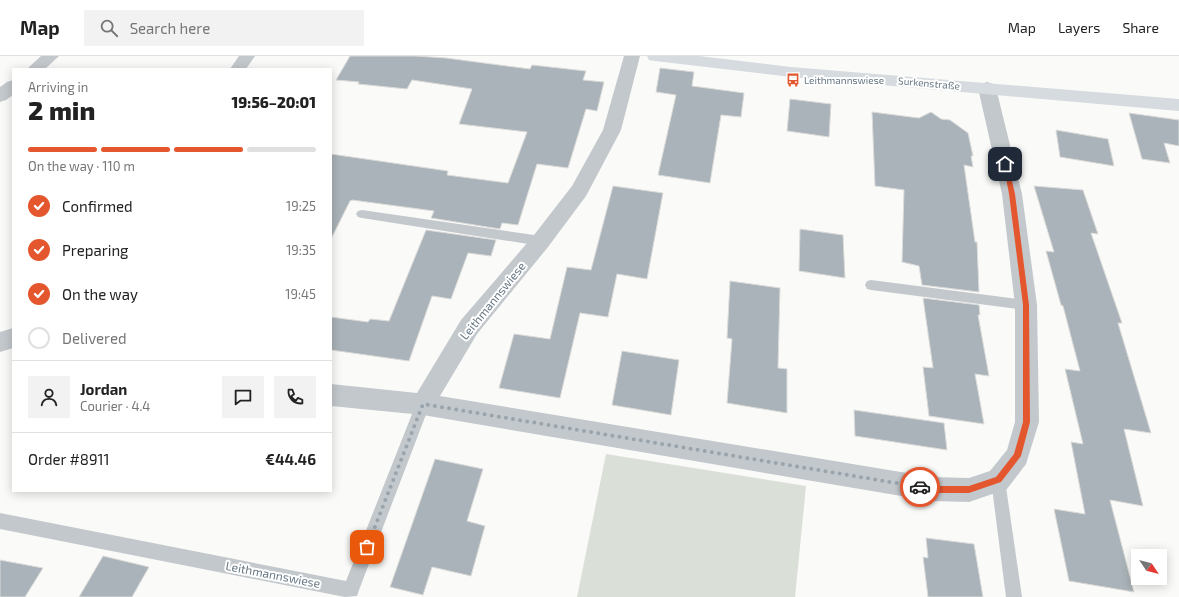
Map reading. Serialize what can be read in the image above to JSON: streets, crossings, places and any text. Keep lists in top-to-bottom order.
{
  "streets": {
    "street": ["Surkenstraße", "Leithmannswiese"]
  },
  "places": {
    "bus stop": ["Leithmannswiese"]
  },
  "north": "bottom right",
  "page": {
    "header": "Map",
    "search": "Search here",
    "nav": ["Map", "Layers", "Share"],
    "heading": ["2 min", "Arriving in", "19:56–20:01"],
    "panel": [
      "Jordan",
      "Courier · 4.4",
      "Order #8911",
      "€44.46"
    ],
    "bar": "On the way · 110 m",
    "list": [
      ["Confirmed", "19:25"],
      ["Preparing", "19:35"],
      ["On the way", "19:45"],
      "Delivered"
    ]
  }
}
